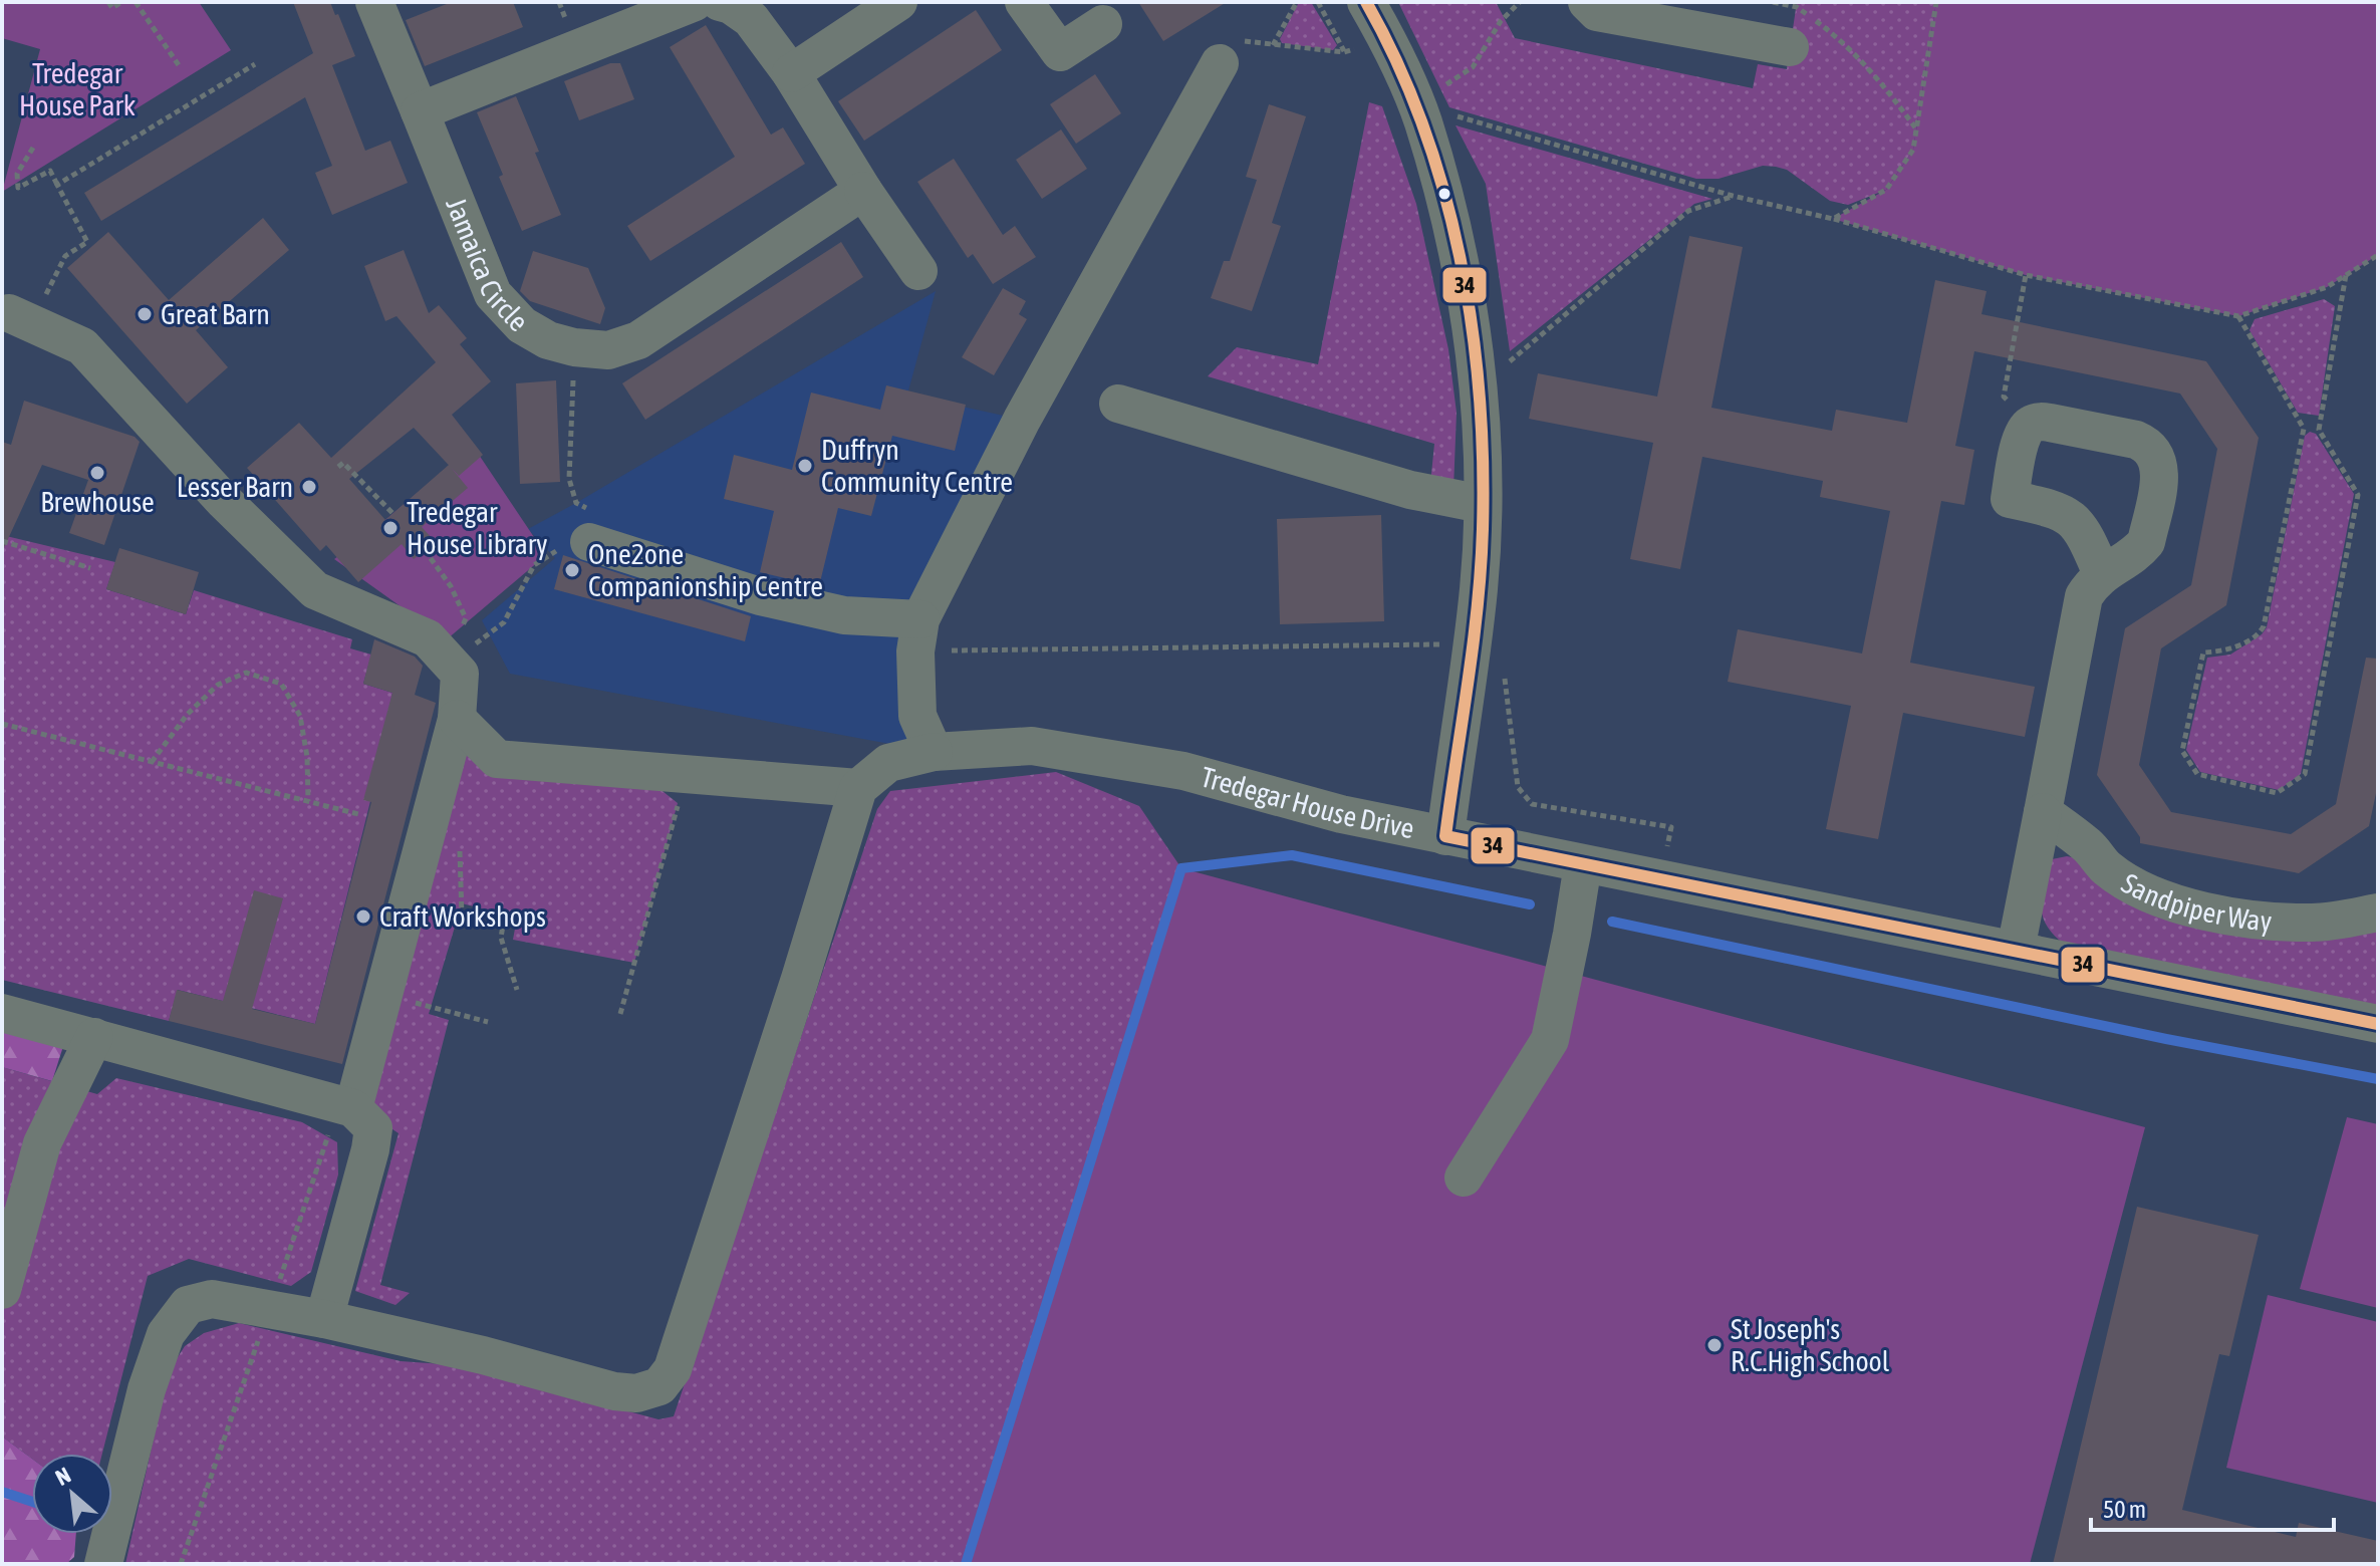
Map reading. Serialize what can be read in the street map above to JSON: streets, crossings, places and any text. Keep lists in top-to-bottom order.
{
  "streets": {
    "street": ["Jamaica Circle", "Tredegar House Drive", "Sandpiper Way"]
  },
  "parks": ["Tredegar House Park"],
  "places": [
    "Great Barn",
    "Duffryn Community Centre",
    "Brewhouse",
    "Lesser Barn",
    "Tredegar House Library",
    "One2one Companionship Centre",
    "Craft Workshops",
    "St Joseph's R.C.High School"
  ],
  "lines": ["transit line 34"],
  "scale_bar": "50 m",
  "north": "top left"
}
